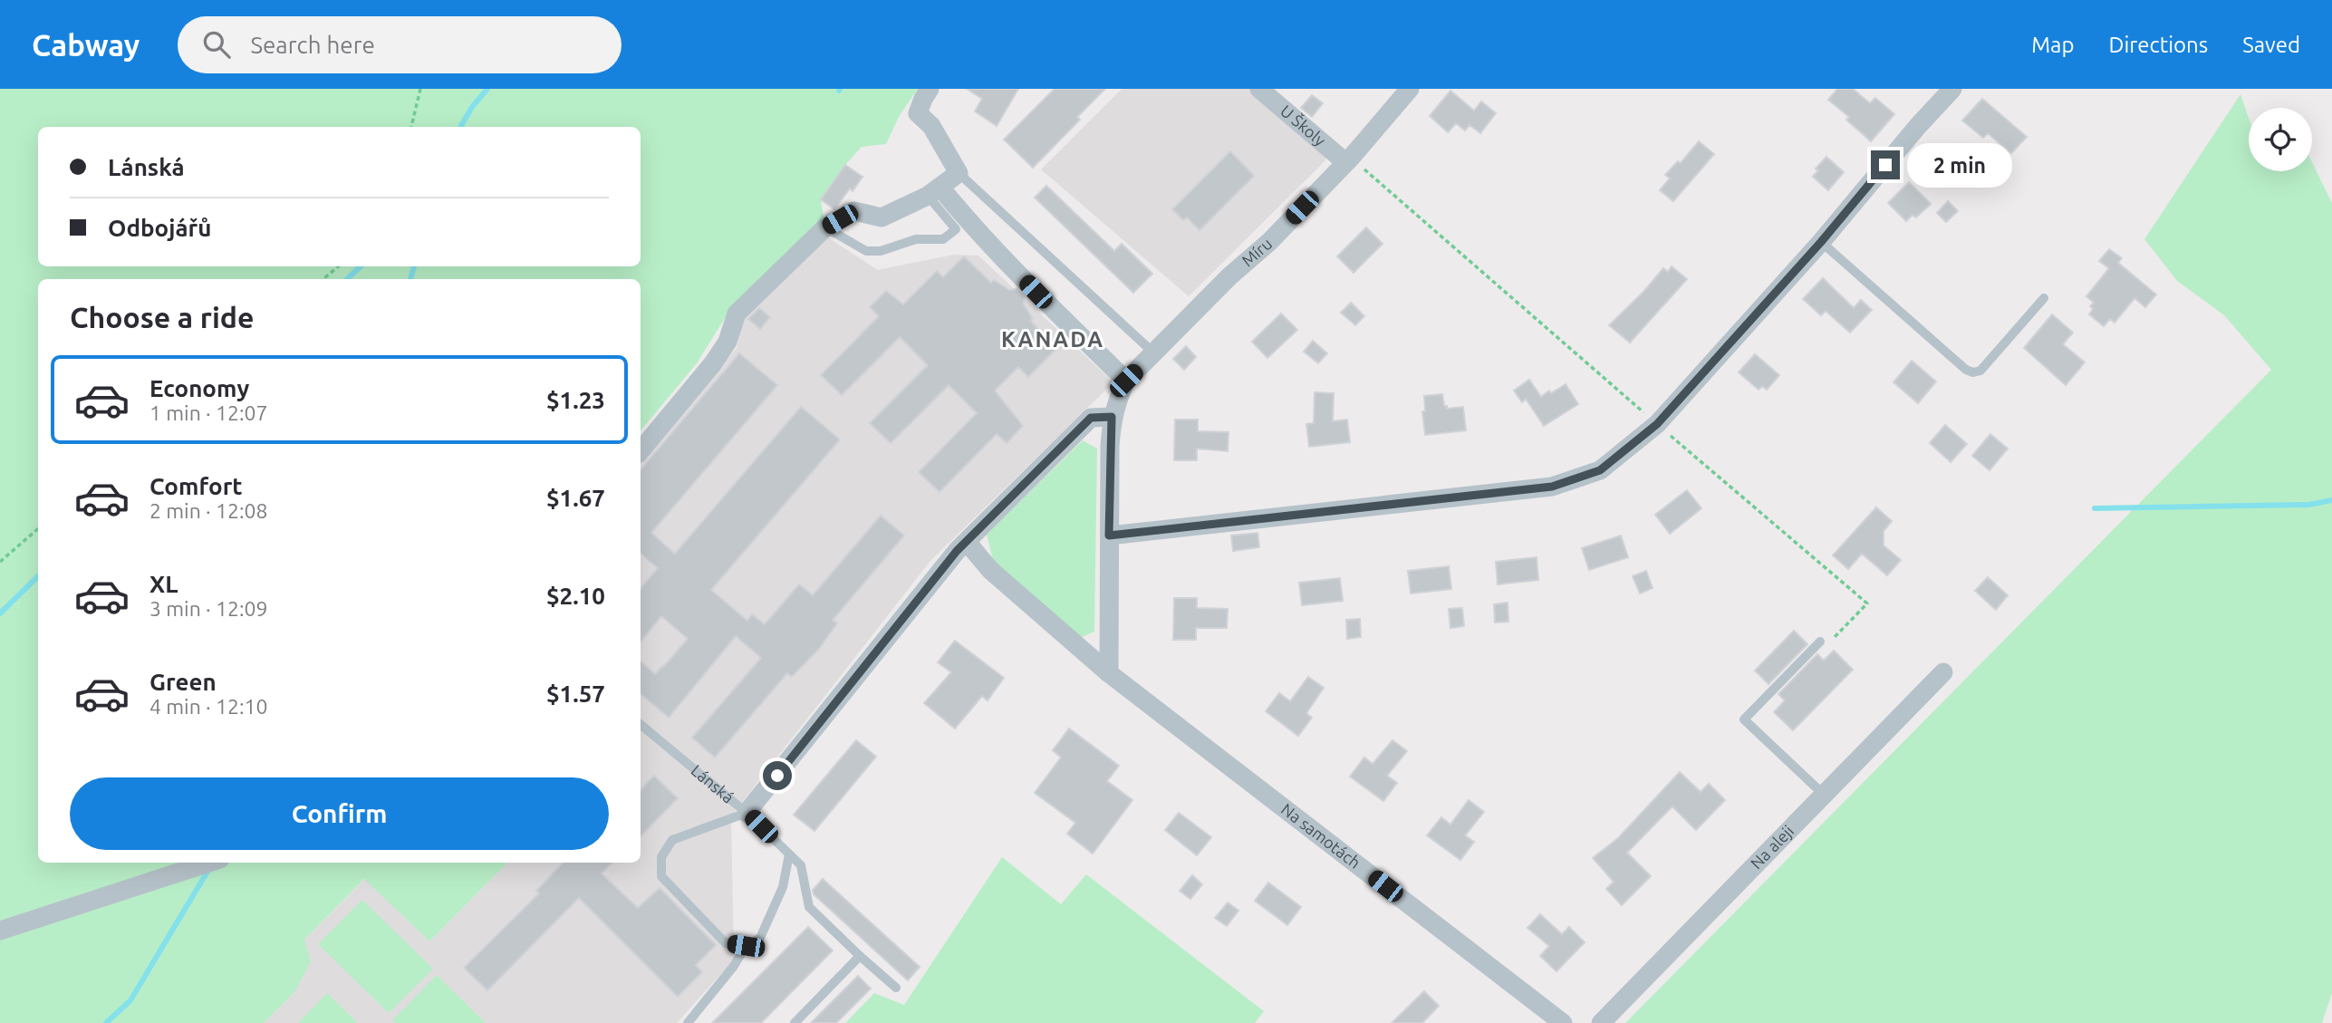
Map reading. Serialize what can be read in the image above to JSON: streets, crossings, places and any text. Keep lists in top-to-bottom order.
{
  "streets": {
    "street": [
      "U Školy",
      "Míru",
      "Lánská",
      "Na samotách",
      "Na aleji"
    ]
  },
  "crossings": [
    ["U Školy", "Míru"],
    ["Míru", "Lánská"],
    ["Lánská", "Na samotách"]
  ],
  "districts": ["KANADA"],
  "page": {
    "header": "Cabway",
    "search": "Search here",
    "nav": ["Map", "Directions", "Saved"],
    "banner": ["Lánská", "Odbojářů"],
    "bubble": "2 min",
    "heading": "Choose a ride",
    "list": [
      {
        "name": "Economy",
        "note": "1 min · 12:07",
        "value": "$1.23"
      },
      {
        "name": "Comfort",
        "note": "2 min · 12:08",
        "value": "$1.67"
      },
      {
        "name": "XL",
        "note": "3 min · 12:09",
        "value": "$2.10"
      },
      {
        "name": "Green",
        "note": "4 min · 12:10",
        "value": "$1.57"
      }
    ],
    "buttons": "Confirm"
  }
}
